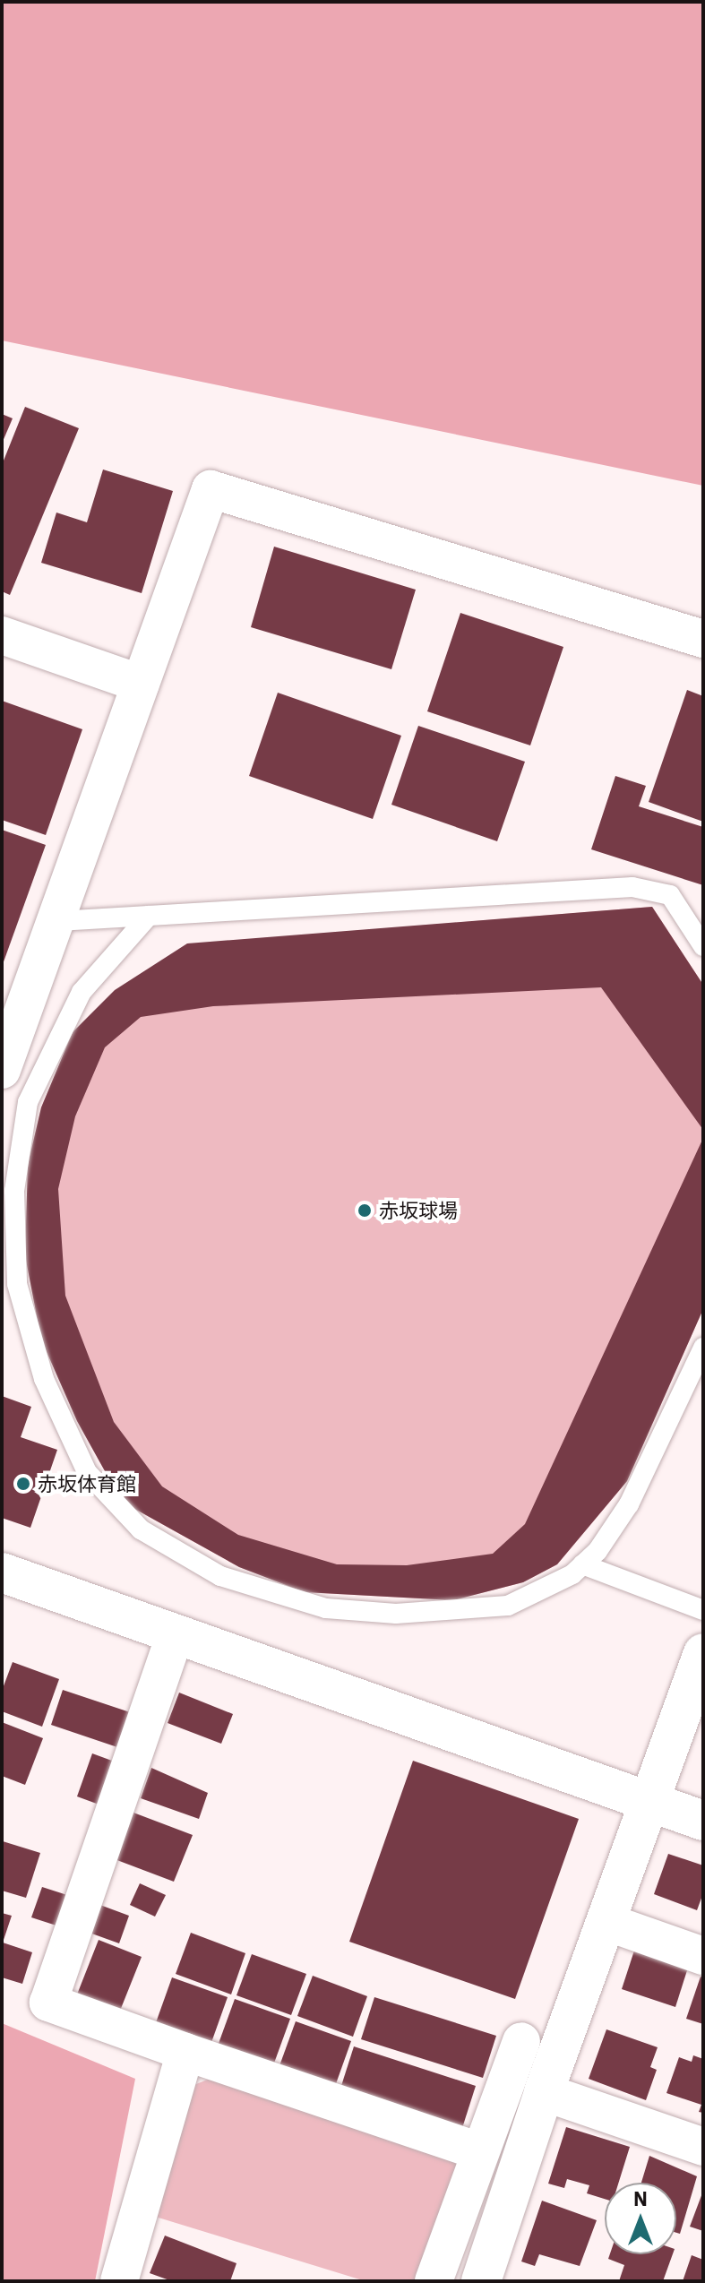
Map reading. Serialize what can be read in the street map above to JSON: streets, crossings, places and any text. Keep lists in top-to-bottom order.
{
  "places": ["赤坂球場", "赤坂体育館"],
  "north": "top"
}
